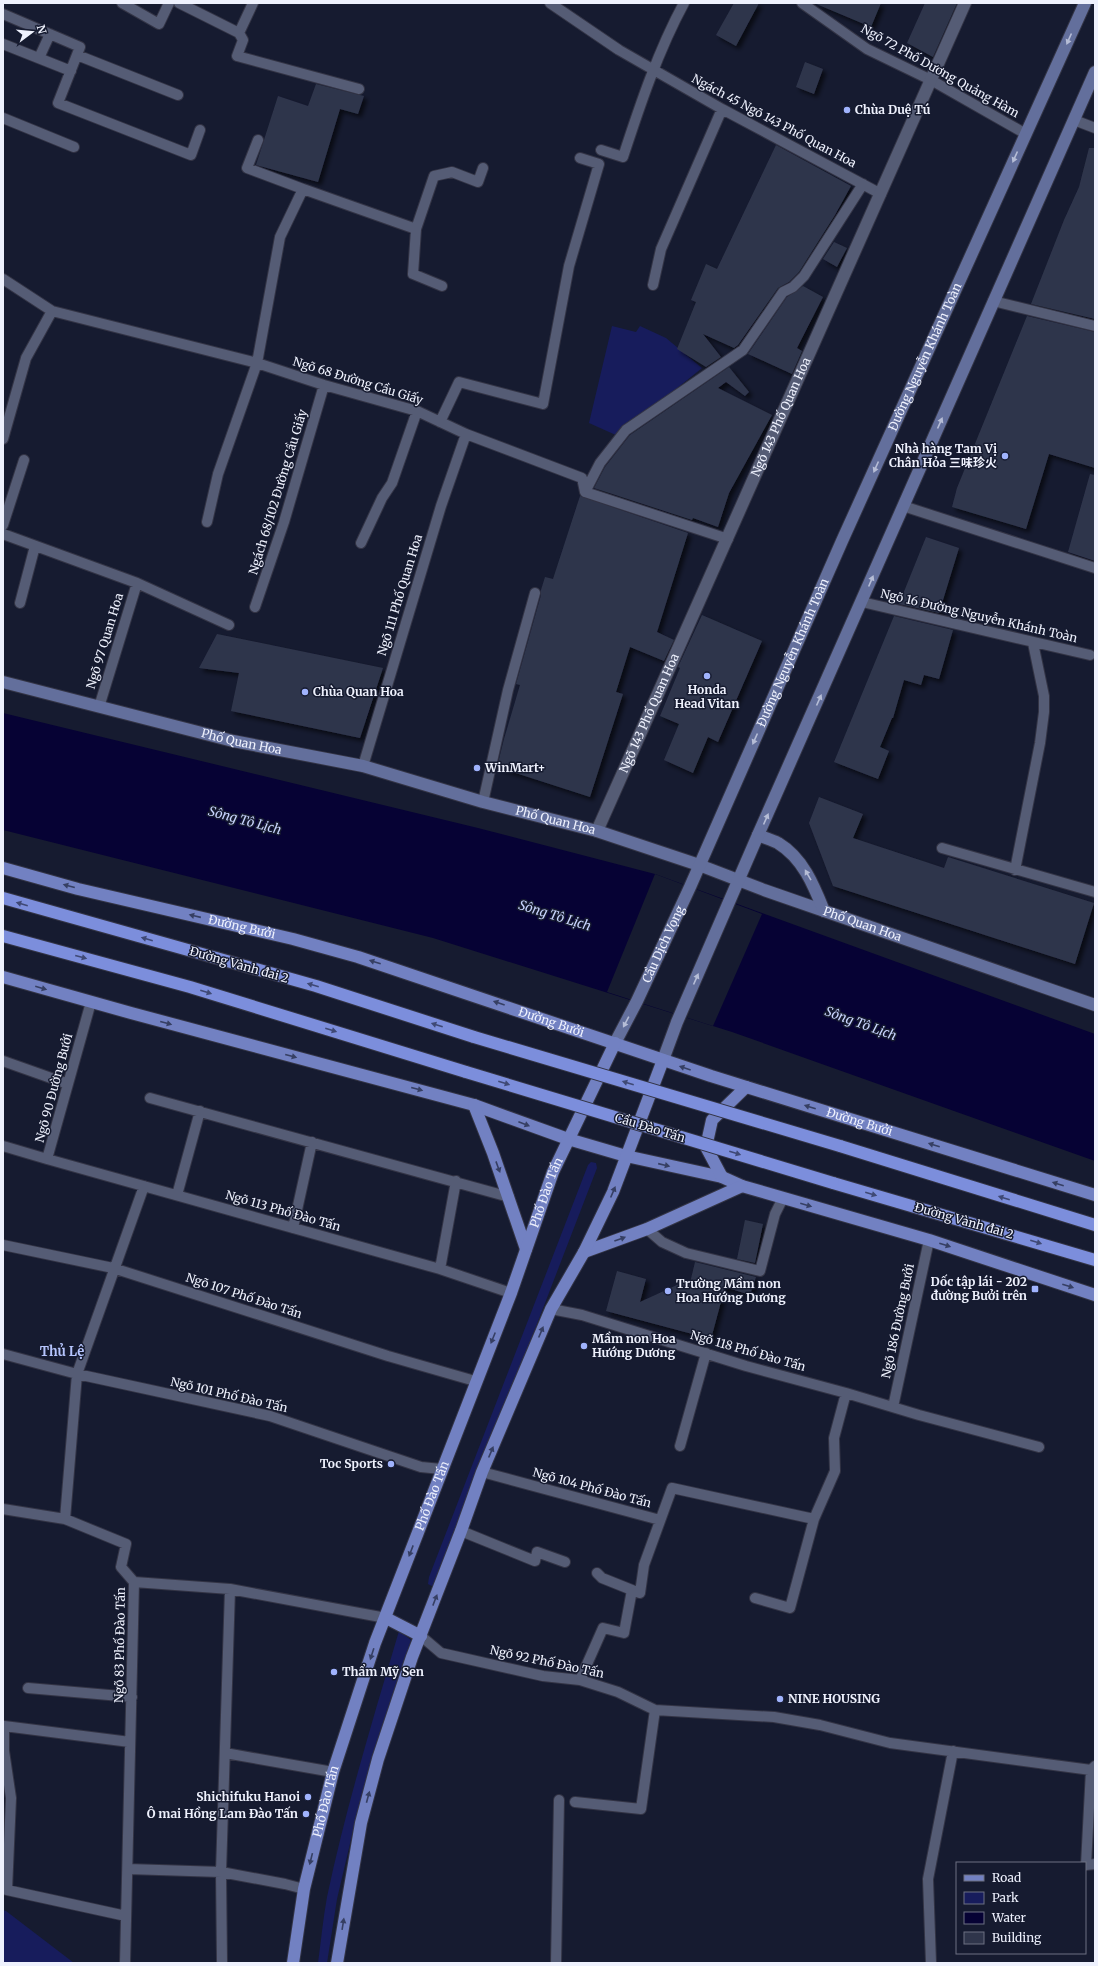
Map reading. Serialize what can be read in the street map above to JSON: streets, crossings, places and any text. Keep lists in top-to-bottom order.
{
  "streets": {
    "highway": ["Đường Vành đai 2", "Cầu Đào Tấn"],
    "main road": [
      "Đường Nguyễn Khánh Toàn",
      "Phố Quan Hoa",
      "Đường Bưởi",
      "Cầu Dịch Vọng",
      "Phố Đào Tấn"
    ],
    "street": ["Ngõ 143 Phố Quan Hoa"],
    "lane": [
      "Ngõ 72 Phố Dương Quảng Hàm",
      "Ngách 45 Ngõ 143 Phố Quan Hoa",
      "Ngõ 68 Đường Cầu Giấy",
      "Ngách 68/102 Đường Cầu Giấy",
      "Ngõ 111 Phố Quan Hoa",
      "Ngõ 16 Đường Nguyễn Khánh Toàn",
      "Ngõ 97 Quan Hoa",
      "Ngõ 90 Đường Bưởi",
      "Ngõ 113 Phố Đào Tấn",
      "Ngõ 107 Phố Đào Tấn",
      "Ngõ 186 Đường Bưởi",
      "Ngõ 118 Phố Đào Tấn",
      "Ngõ 101 Phố Đào Tấn",
      "Ngõ 104 Phố Đào Tấn",
      "Ngõ 83 Phố Đào Tấn",
      "Ngõ 92 Phố Đào Tấn"
    ]
  },
  "crossings": [
    ["Ngõ 72 Phố Dương Quảng Hàm", "Đường Nguyễn Khánh Toàn"],
    ["Ngõ 72 Phố Dương Quảng Hàm", "Ngõ 143 Phố Quan Hoa"],
    ["Ngách 45 Ngõ 143 Phố Quan Hoa", "Ngõ 143 Phố Quan Hoa"],
    ["Đường Nguyễn Khánh Toàn", "Phố Quan Hoa"],
    ["Đường Nguyễn Khánh Toàn", "Cầu Dịch Vọng"],
    ["Ngõ 68 Đường Cầu Giấy", "Ngách 68/102 Đường Cầu Giấy"],
    ["Ngõ 68 Đường Cầu Giấy", "Ngõ 111 Phố Quan Hoa"],
    ["Ngõ 143 Phố Quan Hoa", "Phố Quan Hoa"],
    ["Ngõ 111 Phố Quan Hoa", "Phố Quan Hoa"],
    ["Ngõ 97 Quan Hoa", "Phố Quan Hoa"],
    ["Đường Bưởi", "Cầu Dịch Vọng"],
    ["Đường Bưởi", "Phố Đào Tấn"],
    ["Cầu Dịch Vọng", "Phố Đào Tấn"],
    ["Đường Vành đai 2", "Cầu Đào Tấn"],
    ["Ngõ 90 Đường Bưởi", "Ngõ 113 Phố Đào Tấn"],
    ["Phố Đào Tấn", "Ngõ 113 Phố Đào Tấn"],
    ["Phố Đào Tấn", "Ngõ 107 Phố Đào Tấn"],
    ["Phố Đào Tấn", "Ngõ 101 Phố Đào Tấn"],
    ["Phố Đào Tấn", "Ngõ 83 Phố Đào Tấn"],
    ["Ngõ 186 Đường Bưởi", "Ngõ 118 Phố Đào Tấn"]
  ],
  "one_way": ["Cầu Đào Tấn"],
  "districts": ["Thủ Lệ"],
  "water": ["Sông Tô Lịch"],
  "places": {
    "other": [
      "Chùa Duệ Tú",
      "Nhà hàng Tam Vị Chân Hỏa 三味珍火",
      "Honda Head Vitan",
      "Chùa Quan Hoa",
      "WinMart+",
      "Trường Mầm non Hoa Hướng Dương",
      "Mầm non Hoa Hướng Dương",
      "Toc Sports",
      "Thẩm Mỹ Sen",
      "NINE HOUSING",
      "Shichifuku Hanoi",
      "Ô mai Hồng Lam Đào Tấn"
    ],
    "transit": ["Dốc tập lái - 202 đường Bưởi trên"]
  },
  "legend": [
    "Road",
    "Park",
    "Water",
    "Building"
  ],
  "north": "right"
}
